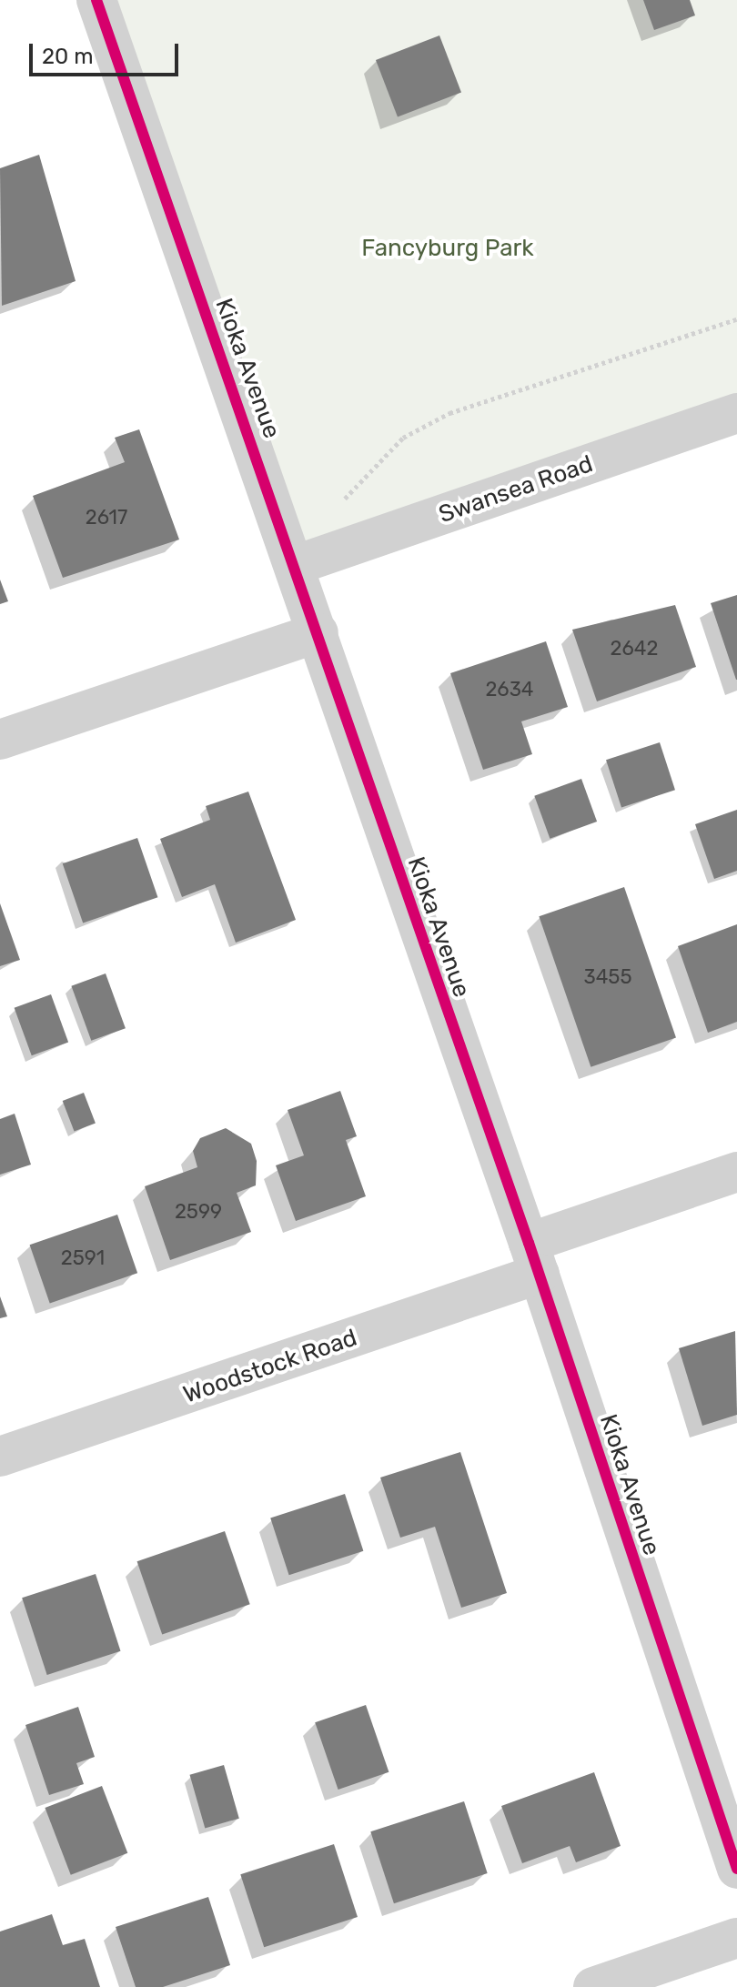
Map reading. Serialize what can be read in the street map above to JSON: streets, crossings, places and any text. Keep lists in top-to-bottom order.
{
  "streets": {
    "street": ["Kioka Avenue", "Swansea Road", "Woodstock Road"]
  },
  "crossings": [
    ["Kioka Avenue", "Swansea Road"],
    ["Kioka Avenue", "Woodstock Road"]
  ],
  "parks": ["Fancyburg Park"],
  "house_numbers": [
    "2617",
    "2642",
    "2634",
    "3455",
    "2599",
    "2591"
  ],
  "scale_bar": "20 m"
}
